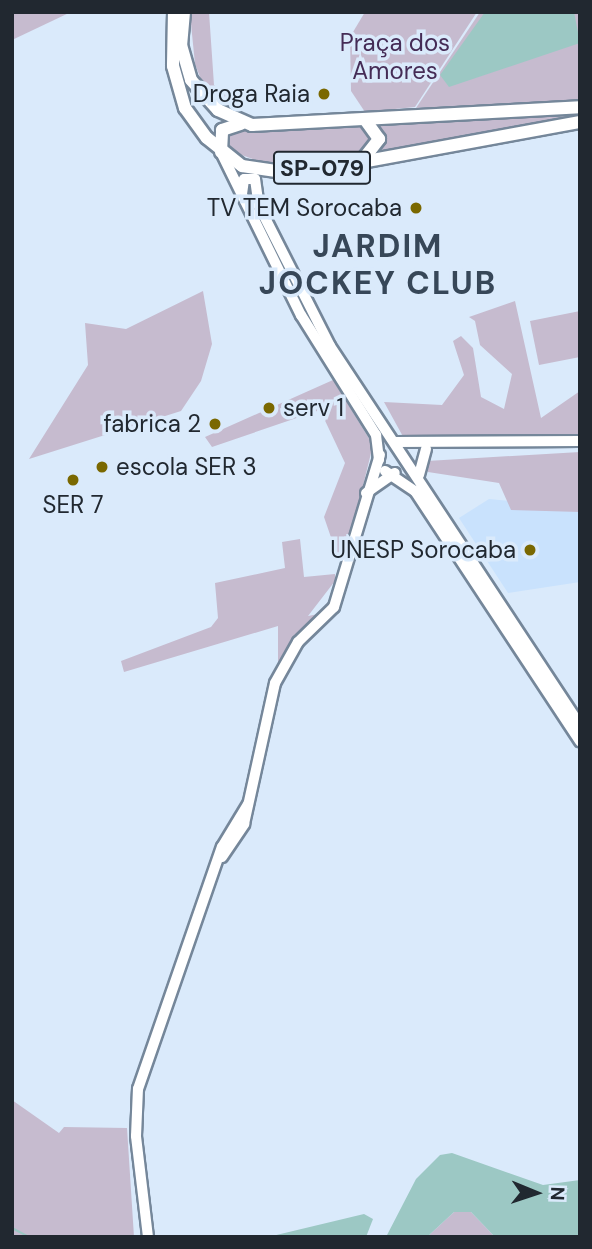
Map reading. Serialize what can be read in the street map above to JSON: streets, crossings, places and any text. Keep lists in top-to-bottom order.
{
  "streets": {
    "main road": ["SP-079"]
  },
  "districts": ["JARDIM JOCKEY CLUB"],
  "parks": ["Praça dos Amores"],
  "places": [
    "Droga Raia",
    "TV TEM Sorocaba",
    "serv 1",
    "fabrica 2",
    "escola SER 3",
    "SER 7",
    "UNESP Sorocaba"
  ],
  "north": "right"
}
